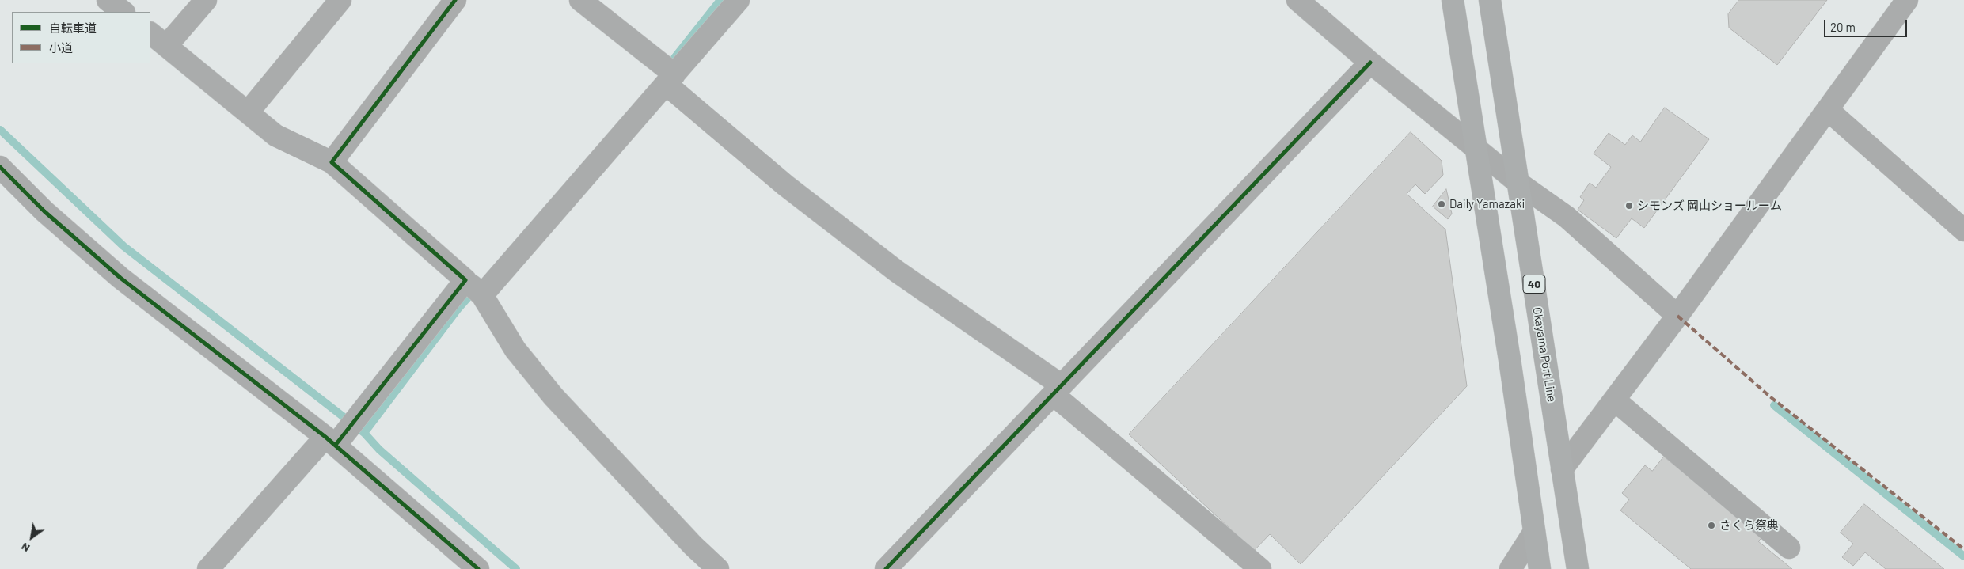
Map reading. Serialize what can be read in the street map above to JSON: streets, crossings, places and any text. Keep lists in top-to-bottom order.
{
  "streets": {
    "main road": ["40", "Okayama Port Line"]
  },
  "places": ["Daily Yamazaki", "シモンズ 岡山ショールーム", "さくら祭典"],
  "legend": ["自転車道", "小道"],
  "scale_bar": "20 m",
  "north": "bottom left"
}
